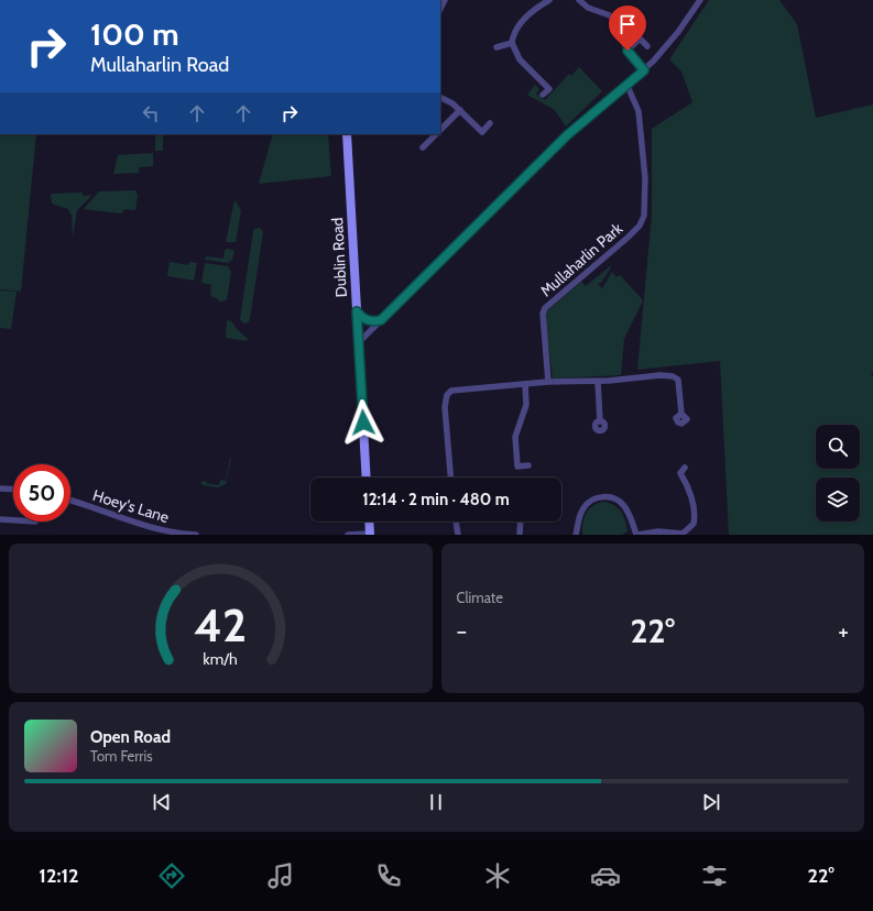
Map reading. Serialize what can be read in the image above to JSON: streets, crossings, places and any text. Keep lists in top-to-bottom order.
{
  "streets": {
    "main road": ["Dublin Road"],
    "street": ["Mullaharlin Park", "Hoey's Lane"]
  },
  "page": {
    "turn": ["100 m", "Mullaharlin Road"],
    "limit": "50",
    "trip": "12:14 · 2 min · 480 m",
    "tile": "Climate",
    "heat": ["−", "22°", "+"],
    "song": ["Open Road", "Tom Ferris"],
    "tabs": ["12:12", "22°"],
    "gauge": ["42", "km/h"]
  }
}
